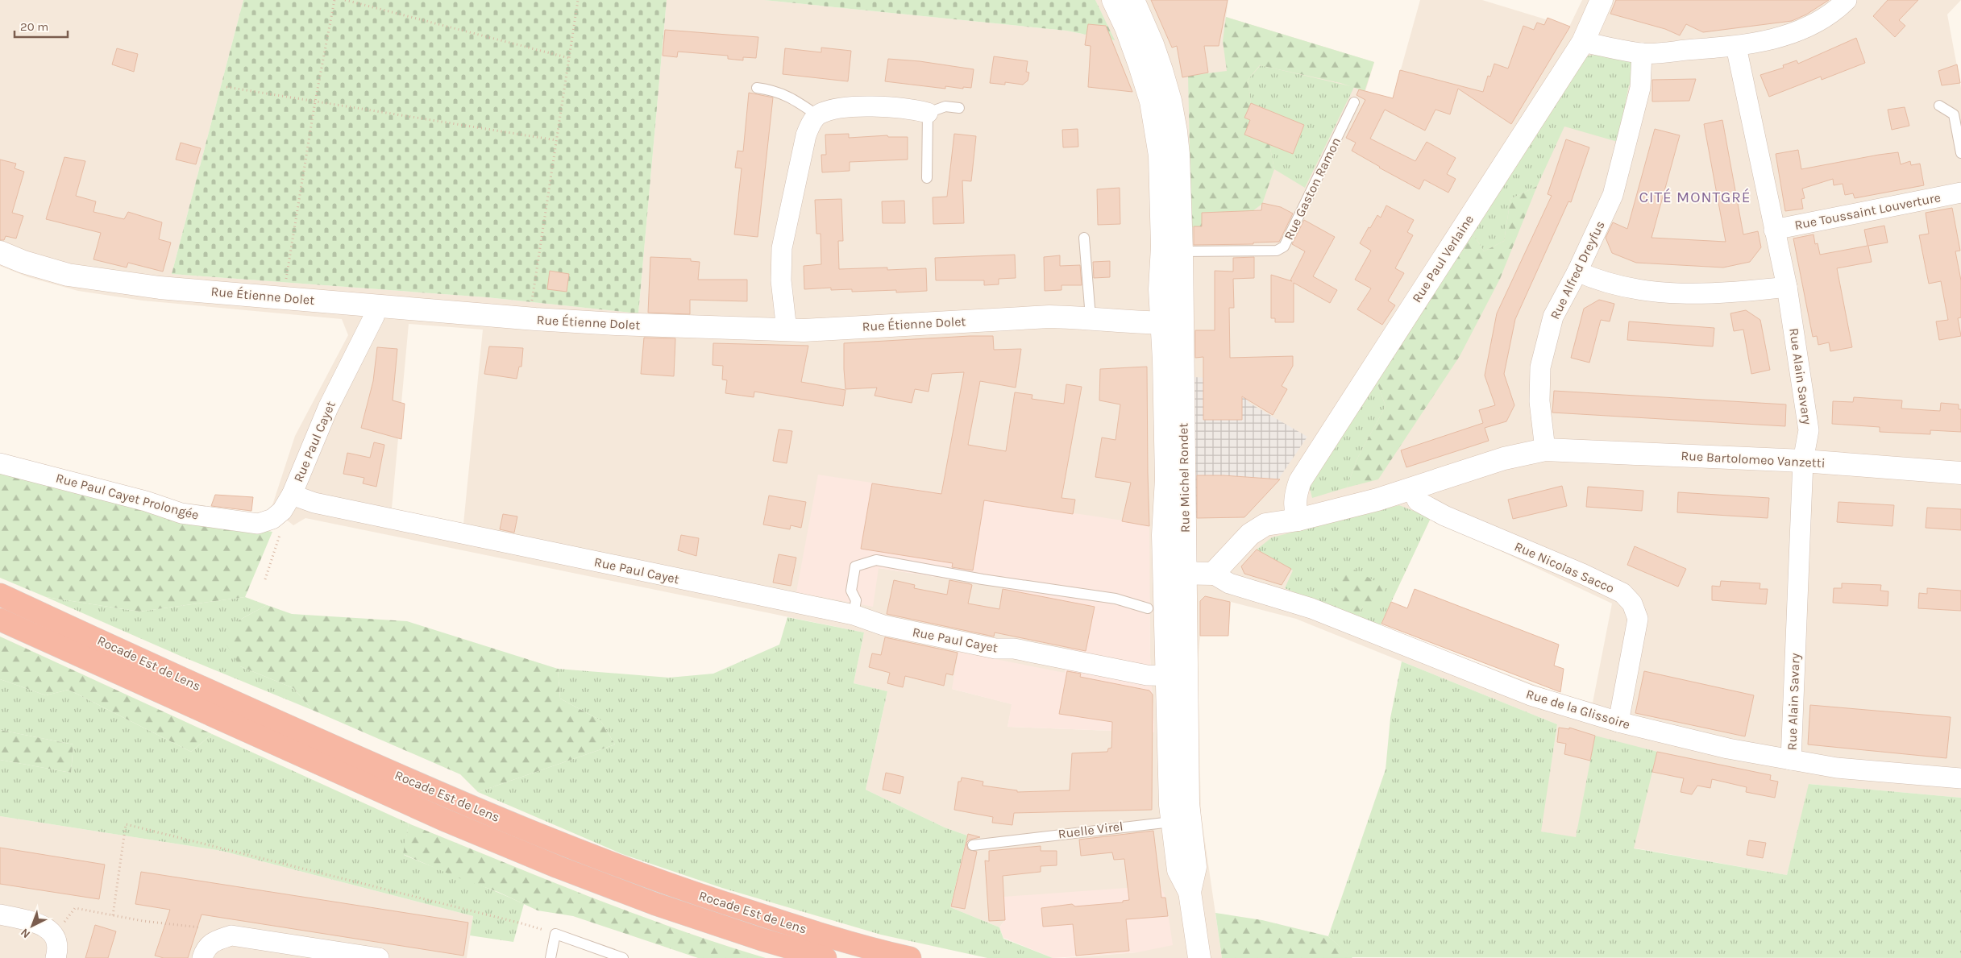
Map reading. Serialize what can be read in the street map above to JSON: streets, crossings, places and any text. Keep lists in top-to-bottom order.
{
  "streets": {
    "highway": ["Rocade Est de Lens"],
    "street": [
      "Rue Toussaint Louverture",
      "Rue Paul Verlaine",
      "Rue Alfred Dreyfus",
      "Rue Étienne Dolet",
      "Rue Alain Savary",
      "Rue Paul Cayet",
      "Rue Bartolomeo Vanzetti",
      "Rue Michel Rondet",
      "Rue Paul Cayet Prolongée",
      "Rue Nicolas Sacco",
      "Rue de la Glissoire"
    ],
    "lane": ["Rue Gaston Ramon", "Ruelle Virel"]
  },
  "crossings": [
    ["Rue Gaston Ramon", "Rue Michel Rondet"],
    ["Rue Toussaint Louverture", "Rue Alain Savary"],
    ["Rue Alfred Dreyfus", "Rue Bartolomeo Vanzetti"],
    ["Rue Étienne Dolet", "Rue Paul Cayet"],
    ["Rue Étienne Dolet", "Rue Michel Rondet"],
    ["Rue Alain Savary", "Rue Bartolomeo Vanzetti"],
    ["Rue Alain Savary", "Rue de la Glissoire"],
    ["Rue Paul Cayet", "Rue Michel Rondet"],
    ["Rue Paul Cayet", "Rue Paul Cayet Prolongée"],
    ["Rue Michel Rondet", "Ruelle Virel"],
    ["Rue Nicolas Sacco", "Rue de la Glissoire"]
  ],
  "districts": ["CITÉ MONTGRÉ"],
  "scale_bar": "20 m",
  "north": "bottom left"
}
